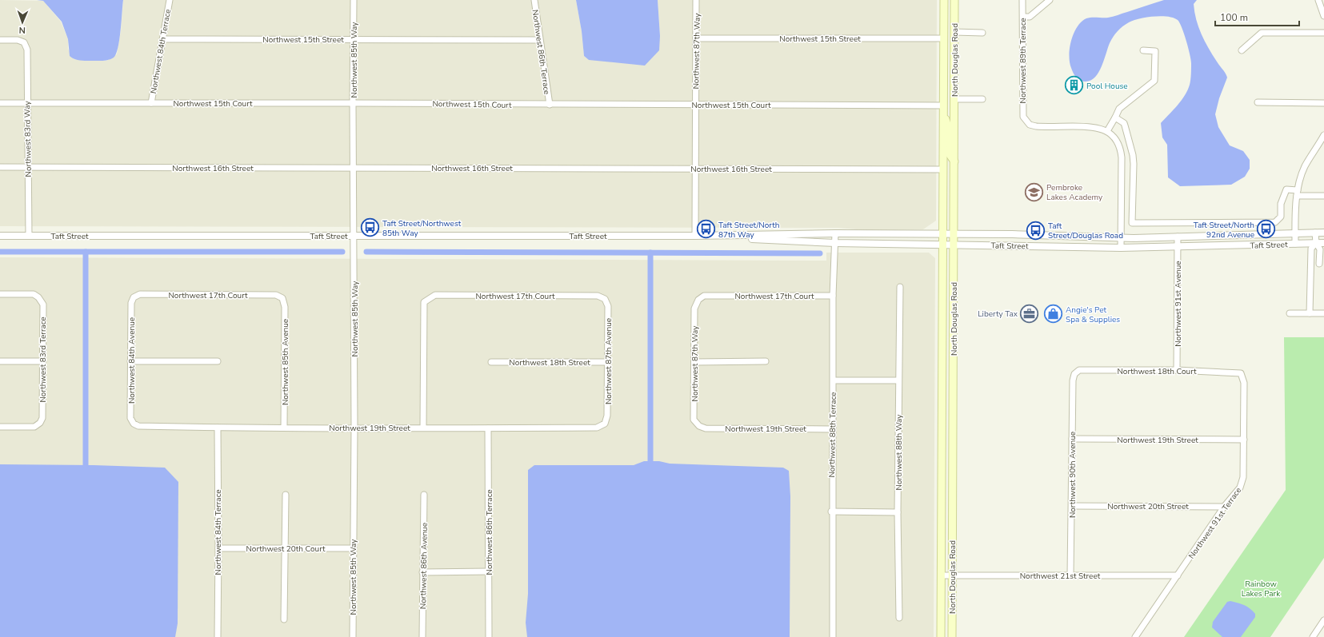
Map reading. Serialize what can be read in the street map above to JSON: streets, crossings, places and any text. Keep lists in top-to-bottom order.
{
  "streets": {
    "main road": ["North Douglas Road"],
    "street": [
      "Northwest 15th Street",
      "Northwest 84th Terrace",
      "Northwest 87th Way",
      "Northwest 86th Terrace",
      "Northwest 85th Way",
      "Northwest 89th Terrace",
      "Northwest 15th Court",
      "Northwest 83rd Way",
      "Northwest 16th Street",
      "Taft Street",
      "Northwest 17th Court",
      "Northwest 91st Avenue",
      "Northwest 83rd Terrace",
      "Northwest 84th Avenue",
      "Northwest 87th Avenue",
      "Northwest 85th Avenue",
      "Northwest 18th Street",
      "Northwest 18th Court",
      "Northwest 19th Street",
      "Northwest 88th Terrace",
      "Northwest 88th Way",
      "Northwest 90th Avenue",
      "Northwest 20th Street",
      "Northwest 91st Terrace",
      "Northwest 20th Court",
      "Northwest 86th Avenue",
      "Northwest 21st Street"
    ]
  },
  "crossings": [
    ["Northwest 15th Street", "Northwest 84th Terrace"],
    ["Northwest 15th Street", "Northwest 87th Way"],
    ["Northwest 15th Street", "Northwest 86th Terrace"],
    ["Northwest 15th Street", "Northwest 85th Way"],
    ["Northwest 15th Street", "North Douglas Road"],
    ["Northwest 84th Terrace", "Northwest 15th Court"],
    ["Northwest 84th Terrace", "Northwest 19th Street"],
    ["Northwest 84th Terrace", "Northwest 20th Court"],
    ["Northwest 87th Way", "Northwest 15th Court"],
    ["Northwest 87th Way", "Northwest 16th Street"],
    ["Northwest 87th Way", "Taft Street"],
    ["Northwest 87th Way", "Northwest 17th Court"],
    ["Northwest 87th Way", "Northwest 19th Street"],
    ["Northwest 86th Terrace", "Northwest 15th Court"],
    ["Northwest 86th Terrace", "Northwest 19th Street"],
    ["Northwest 85th Way", "Northwest 15th Court"],
    ["Northwest 85th Way", "Northwest 16th Street"],
    ["Northwest 85th Way", "Taft Street"],
    ["Northwest 85th Way", "Northwest 19th Street"],
    ["Northwest 85th Way", "Northwest 20th Court"],
    ["North Douglas Road", "Northwest 15th Court"],
    ["North Douglas Road", "Northwest 16th Street"],
    ["North Douglas Road", "Taft Street"],
    ["North Douglas Road", "Northwest 21st Street"],
    ["Northwest 15th Court", "Northwest 83rd Way"],
    ["Northwest 83rd Way", "Northwest 16th Street"],
    ["Northwest 83rd Way", "Taft Street"],
    ["Taft Street", "Northwest 91st Avenue"],
    ["Taft Street", "Northwest 88th Terrace"],
    ["Northwest 17th Court", "Northwest 84th Avenue"],
    ["Northwest 17th Court", "Northwest 87th Avenue"],
    ["Northwest 17th Court", "Northwest 85th Avenue"],
    ["Northwest 17th Court", "Northwest 19th Street"],
    ["Northwest 17th Court", "Northwest 88th Terrace"],
    ["Northwest 91st Avenue", "Northwest 18th Court"],
    ["Northwest 84th Avenue", "Northwest 19th Street"],
    ["Northwest 87th Avenue", "Northwest 18th Street"],
    ["Northwest 87th Avenue", "Northwest 19th Street"],
    ["Northwest 85th Avenue", "Northwest 19th Street"],
    ["Northwest 18th Court", "Northwest 90th Avenue"],
    ["Northwest 18th Court", "Northwest 91st Terrace"],
    ["Northwest 19th Street", "Northwest 88th Terrace"],
    ["Northwest 19th Street", "Northwest 90th Avenue"],
    ["Northwest 19th Street", "Northwest 91st Terrace"],
    ["Northwest 90th Avenue", "Northwest 20th Street"],
    ["Northwest 90th Avenue", "Northwest 21st Street"],
    ["Northwest 20th Street", "Northwest 91st Terrace"],
    ["Northwest 91st Terrace", "Northwest 21st Street"]
  ],
  "parks": ["Rainbow Lakes Park"],
  "places": {
    "building": ["Pool House"],
    "school or university": ["Pembroke Lakes Academy"],
    "bus stop": [
      "Taft Street/Northwest 85th Way",
      "Taft Street/North 87th Way",
      "Taft Street/North 92nd Avenue",
      "Taft Street/Douglas Road"
    ],
    "office": ["Liberty Tax"],
    "shop": ["Angie's Pet Spa & Supplies"]
  },
  "scale_bar": "100 m",
  "north": "bottom"
}
